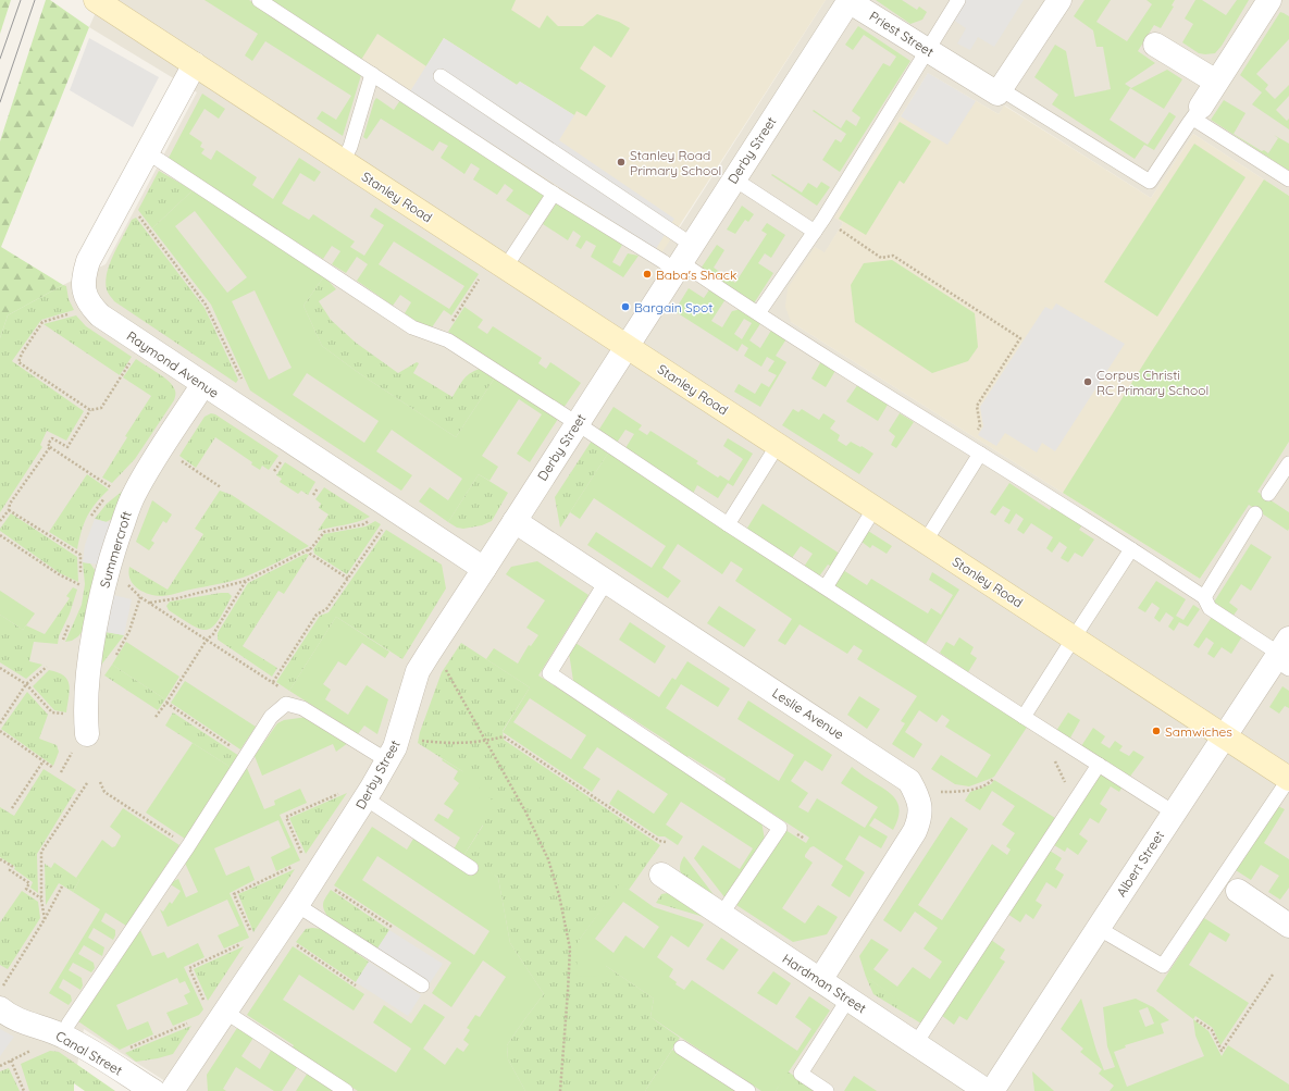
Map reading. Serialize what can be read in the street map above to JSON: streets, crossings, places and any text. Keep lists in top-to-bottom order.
{
  "streets": {
    "street": [
      "Priest Street",
      "Derby Street",
      "Stanley Road",
      "Raymond Avenue",
      "Summercroft",
      "Leslie Avenue",
      "Albert Street",
      "Hardman Street",
      "Canal Street"
    ]
  },
  "crossings": [
    ["Priest Street", "Derby Street"],
    ["Derby Street", "Stanley Road"],
    ["Derby Street", "Raymond Avenue"],
    ["Derby Street", "Leslie Avenue"],
    ["Stanley Road", "Raymond Avenue"],
    ["Stanley Road", "Albert Street"],
    ["Raymond Avenue", "Summercroft"],
    ["Leslie Avenue", "Hardman Street"]
  ],
  "places": [
    "Stanley Road Primary School",
    "Baba's Shack",
    "Bargain Spot",
    "Corpus Christi RC Primary School",
    "Samwiches"
  ]
}
